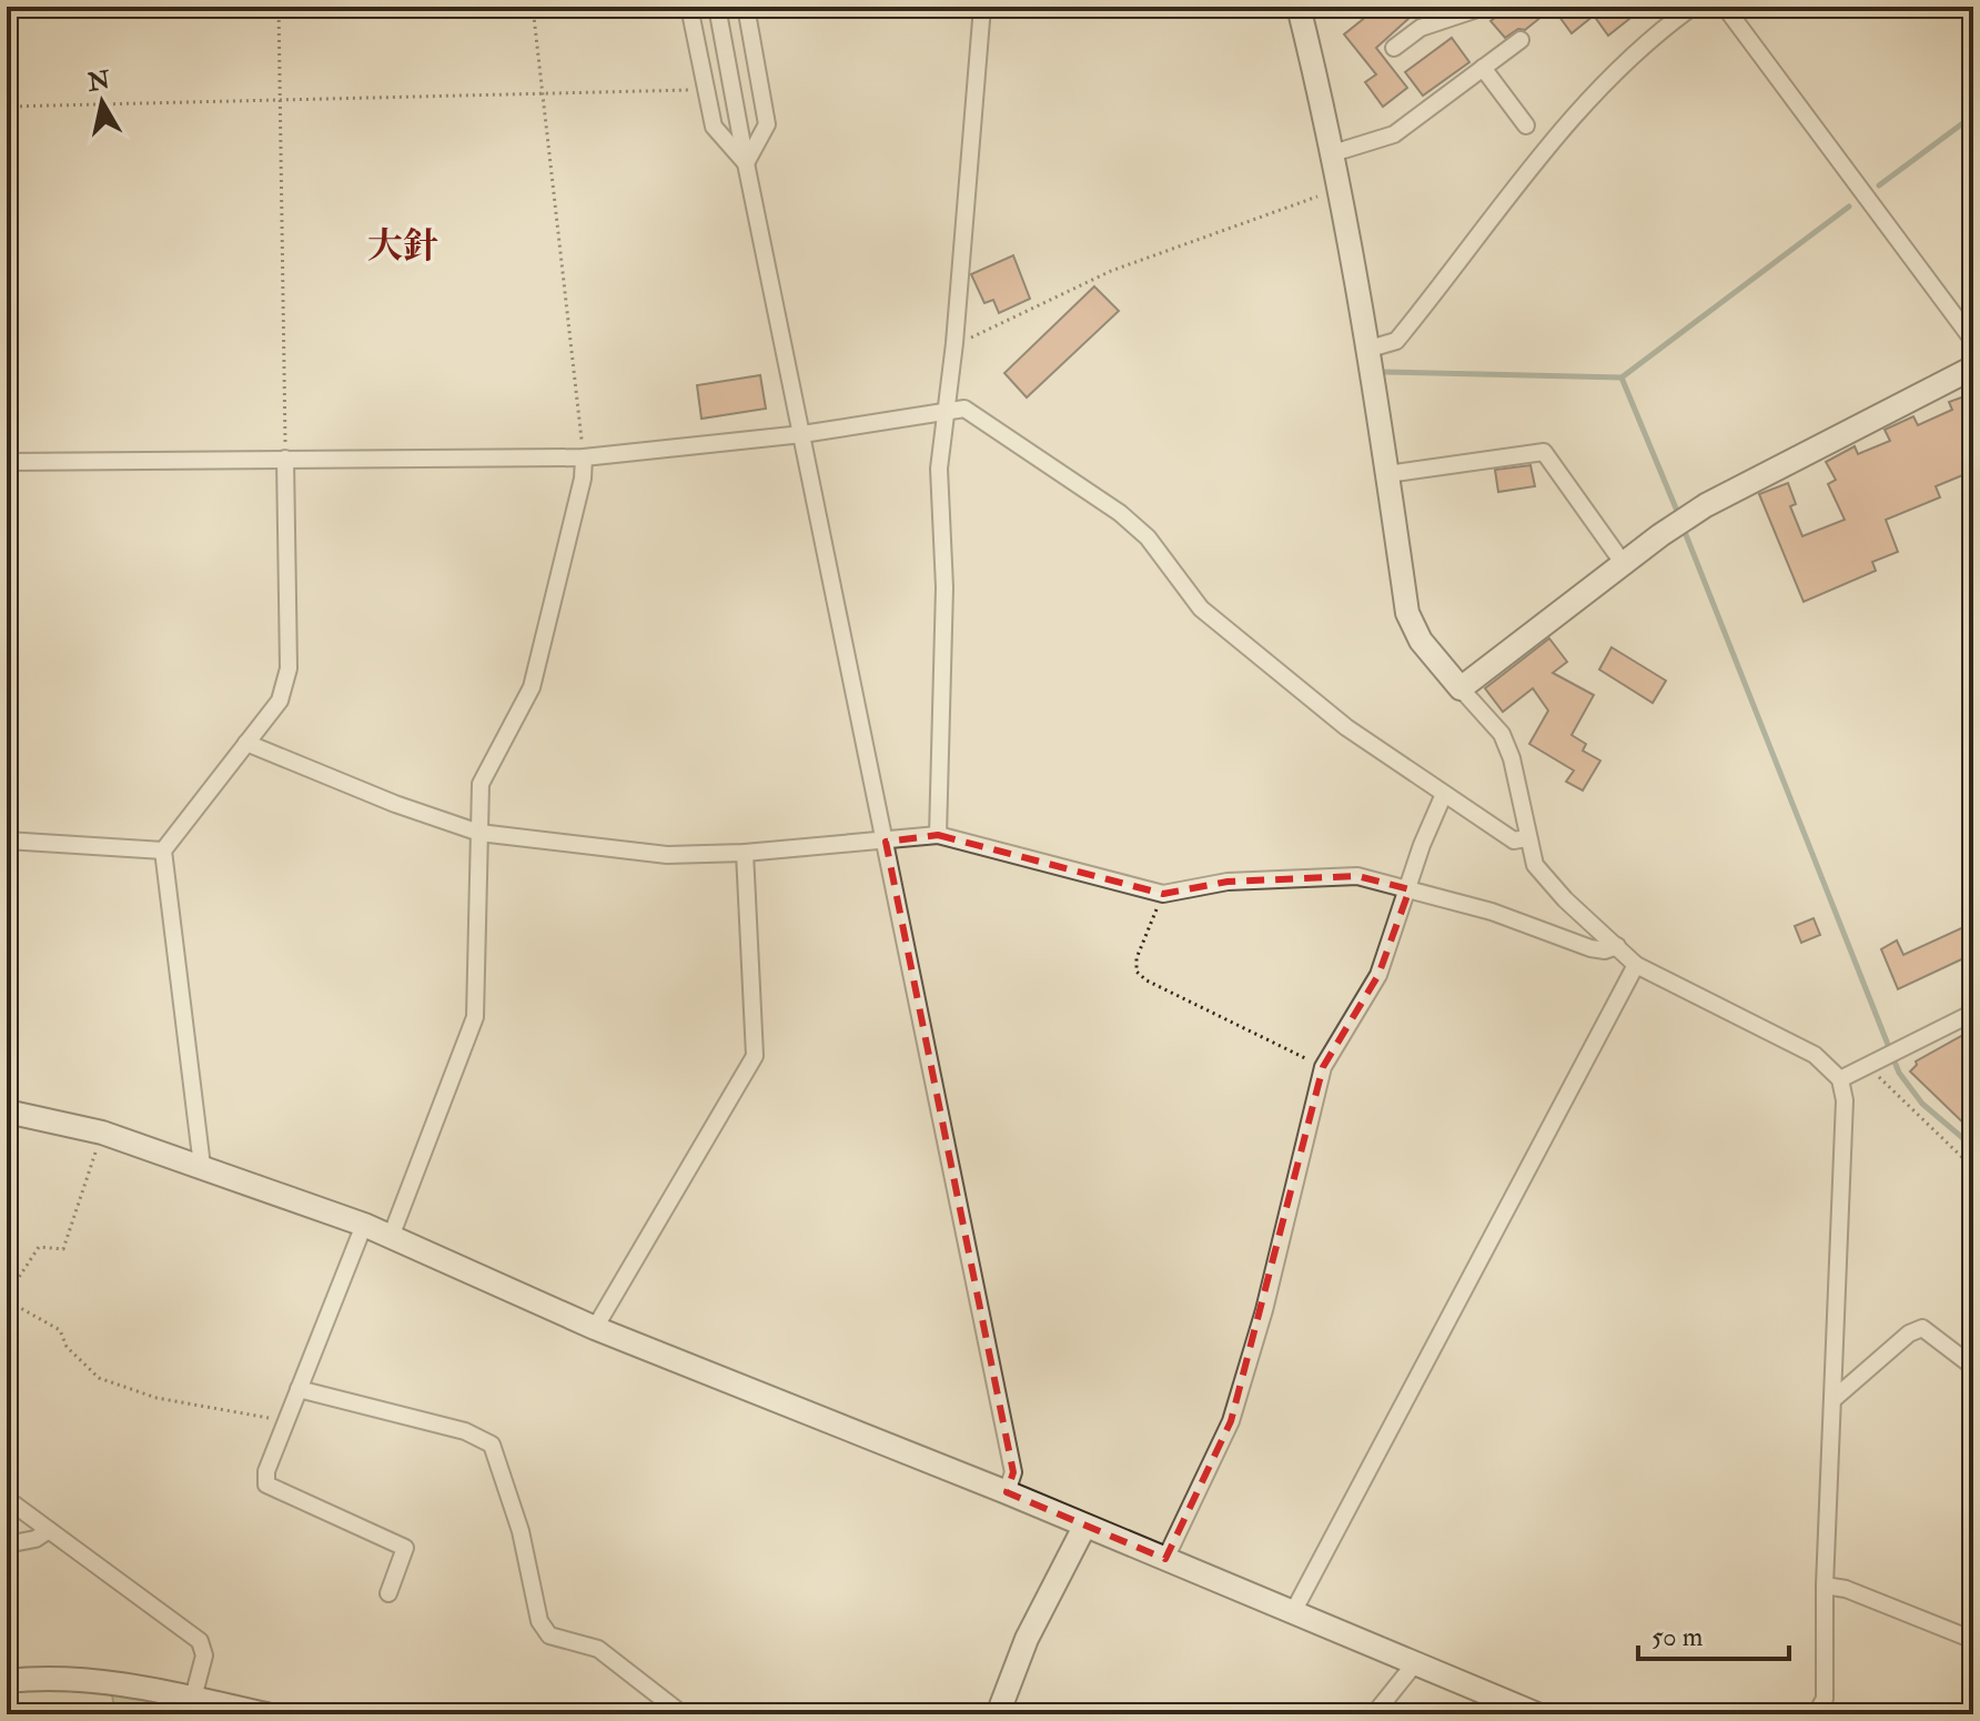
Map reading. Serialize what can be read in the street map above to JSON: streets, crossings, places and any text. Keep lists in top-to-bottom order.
{
  "districts": ["大針"],
  "scale_bar": "50 m",
  "north": "top"
}
